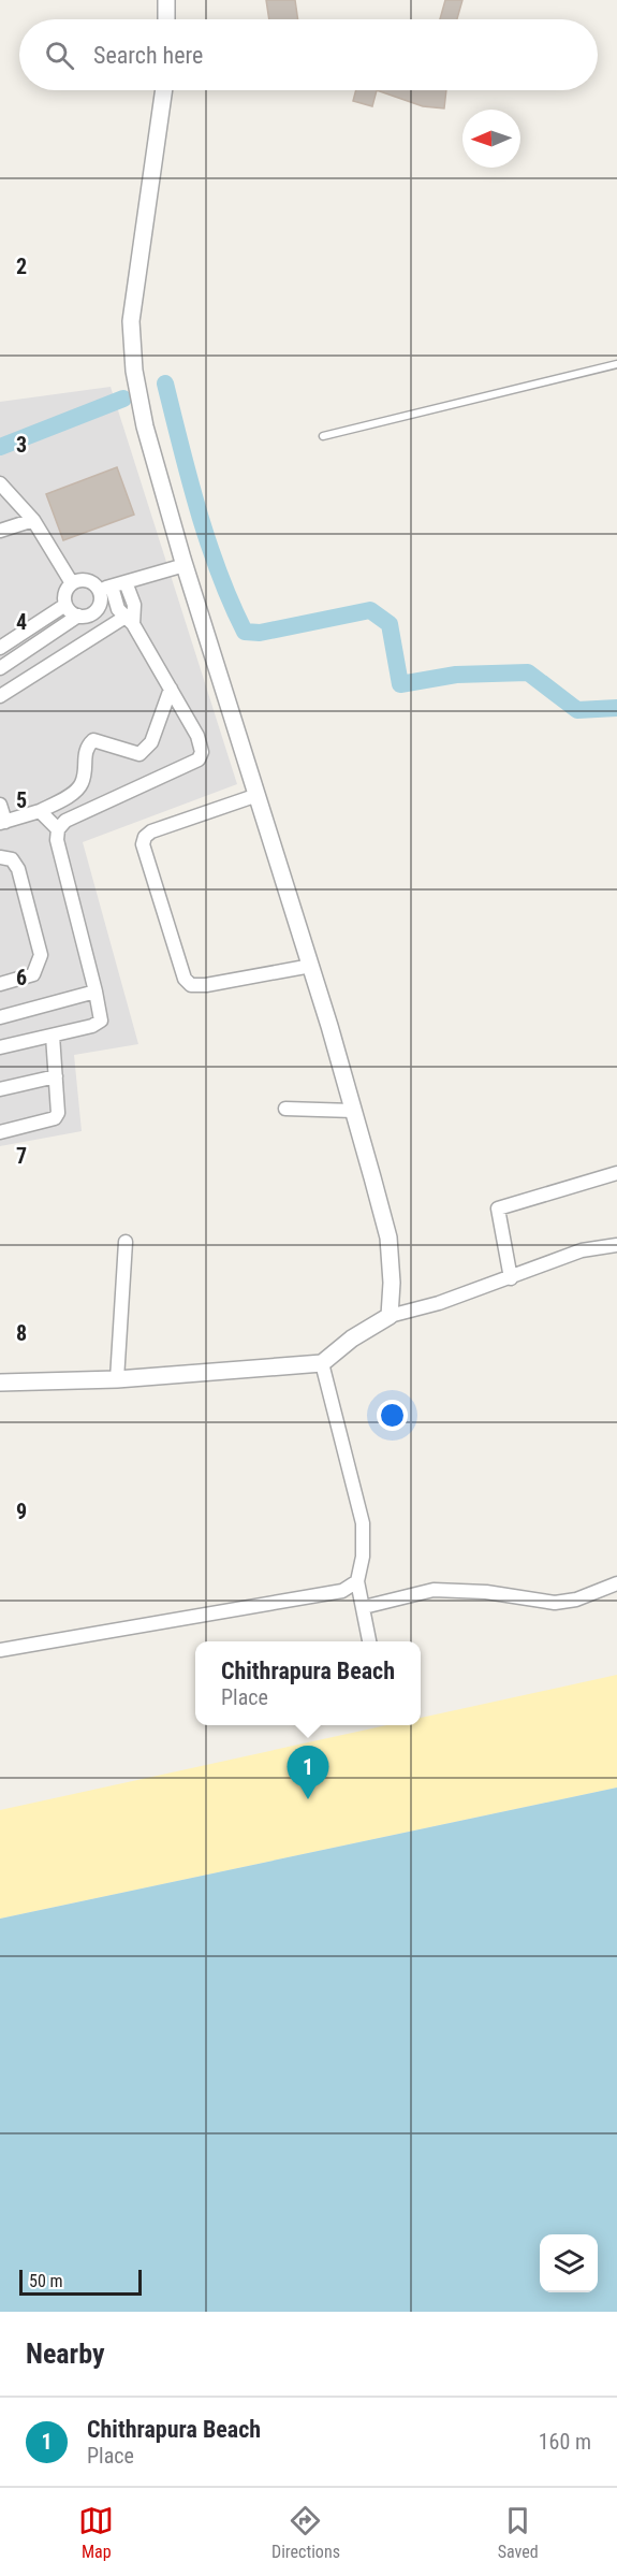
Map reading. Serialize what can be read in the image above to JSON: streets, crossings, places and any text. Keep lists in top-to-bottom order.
{
  "scale_bar": "50 m",
  "north": "left",
  "page": {
    "search": "Search here",
    "popup": ["Chithrapura Beach", "Place"],
    "pins": "1",
    "scale": "50 m",
    "heading": "Nearby",
    "list": [
      {
        "mark": "1",
        "name": "Chithrapura Beach",
        "note": "Place",
        "value": "160 m"
      }
    ],
    "nav": ["Map", "Directions", "Saved"]
  },
  "grid": {
    "rows": [
      "2",
      "3",
      "4",
      "5",
      "6",
      "7",
      "8",
      "9"
    ]
  }
}
